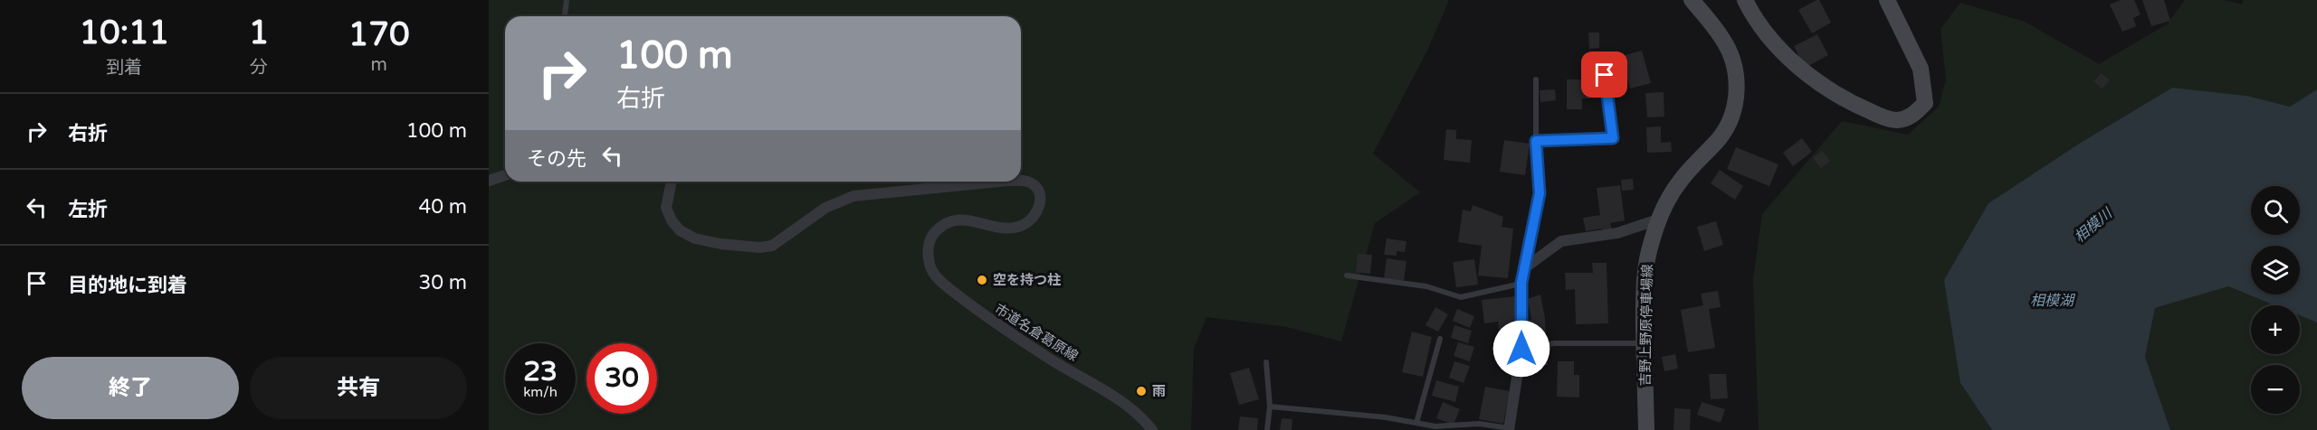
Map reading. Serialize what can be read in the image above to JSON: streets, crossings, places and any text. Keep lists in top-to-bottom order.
{
  "streets": {
    "main road": ["吉野上野原停車場線"],
    "street": ["市道名倉葛原線"]
  },
  "water": ["相模川", "相模湖"],
  "places": ["空を持つ柱", "雨"],
  "page": {
    "eta": [
      "10:11",
      "到着",
      "1",
      "分",
      "170",
      "m"
    ],
    "turn": ["100 m", "右折"],
    "list": [
      {
        "name": "右折",
        "value": "100 m"
      },
      {
        "name": "左折",
        "value": "40 m"
      },
      {
        "name": "目的地に到着",
        "value": "30 m"
      }
    ],
    "then": "その先",
    "map_buttons": ["+", "−"],
    "speed": "23 km/h",
    "limit": "30",
    "buttons": ["終了", "共有"]
  }
}
